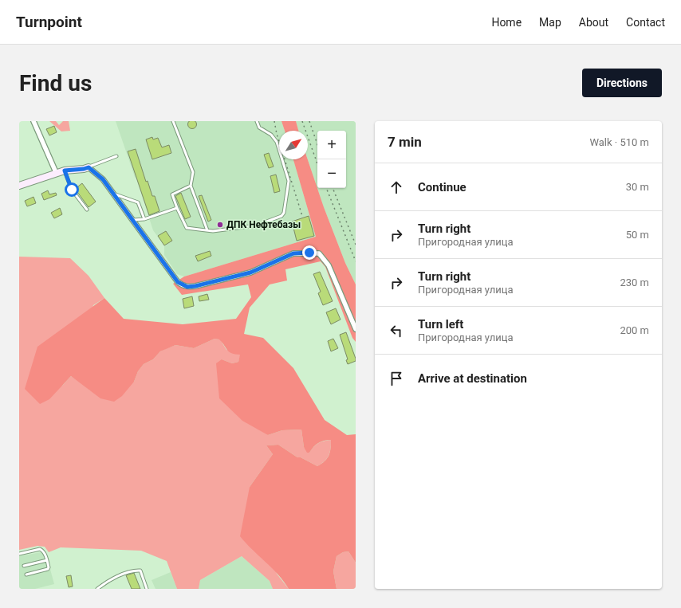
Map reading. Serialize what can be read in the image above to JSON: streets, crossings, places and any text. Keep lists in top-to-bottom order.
{
  "places": ["ДПК Нефтебазы"],
  "north": "top right",
  "page": {
    "header": "Turnpoint",
    "nav": [
      "Home",
      "Map",
      "About",
      "Contact"
    ],
    "buttons": "Directions",
    "title": "Find us",
    "heading": ["7 min", "Walk · 510 m"],
    "map_buttons": ["+", "−"],
    "list": [
      ["Continue", "30 m"],
      ["Turn right", "Пригородная улица", "50 m"],
      ["Turn right", "Пригородная улица", "230 m"],
      ["Turn left", "Пригородная улица", "200 m"],
      "Arrive at destination"
    ]
  }
}
